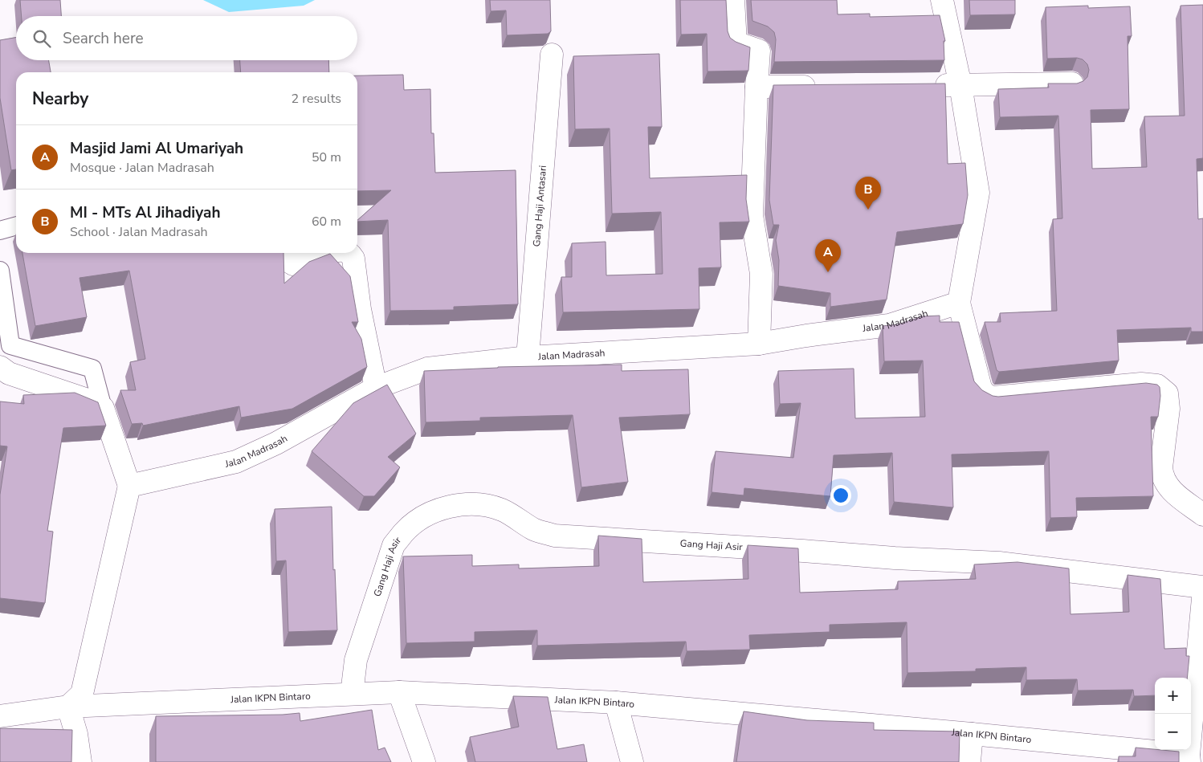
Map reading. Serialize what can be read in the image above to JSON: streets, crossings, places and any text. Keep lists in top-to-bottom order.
{
  "streets": {
    "street": [
      "Gang Haji Antasari",
      "Jalan Madrasah",
      "Gang Haji Asir",
      "Jalan IKPN Bintaro"
    ]
  },
  "crossings": [
    ["Gang Haji Antasari", "Jalan Madrasah"],
    ["Gang Haji Asir", "Jalan IKPN Bintaro"]
  ],
  "page": {
    "search": "Search here",
    "heading": ["Nearby", "2 results"],
    "list": [
      {
        "mark": "A",
        "name": "Masjid Jami Al Umariyah",
        "note": "Mosque · Jalan Madrasah",
        "value": "50 m"
      },
      {
        "mark": "B",
        "name": "MI - MTs Al Jihadiyah",
        "note": "School · Jalan Madrasah",
        "value": "60 m"
      }
    ],
    "pins": ["B", "A"],
    "map_buttons": ["+", "−"]
  }
}
